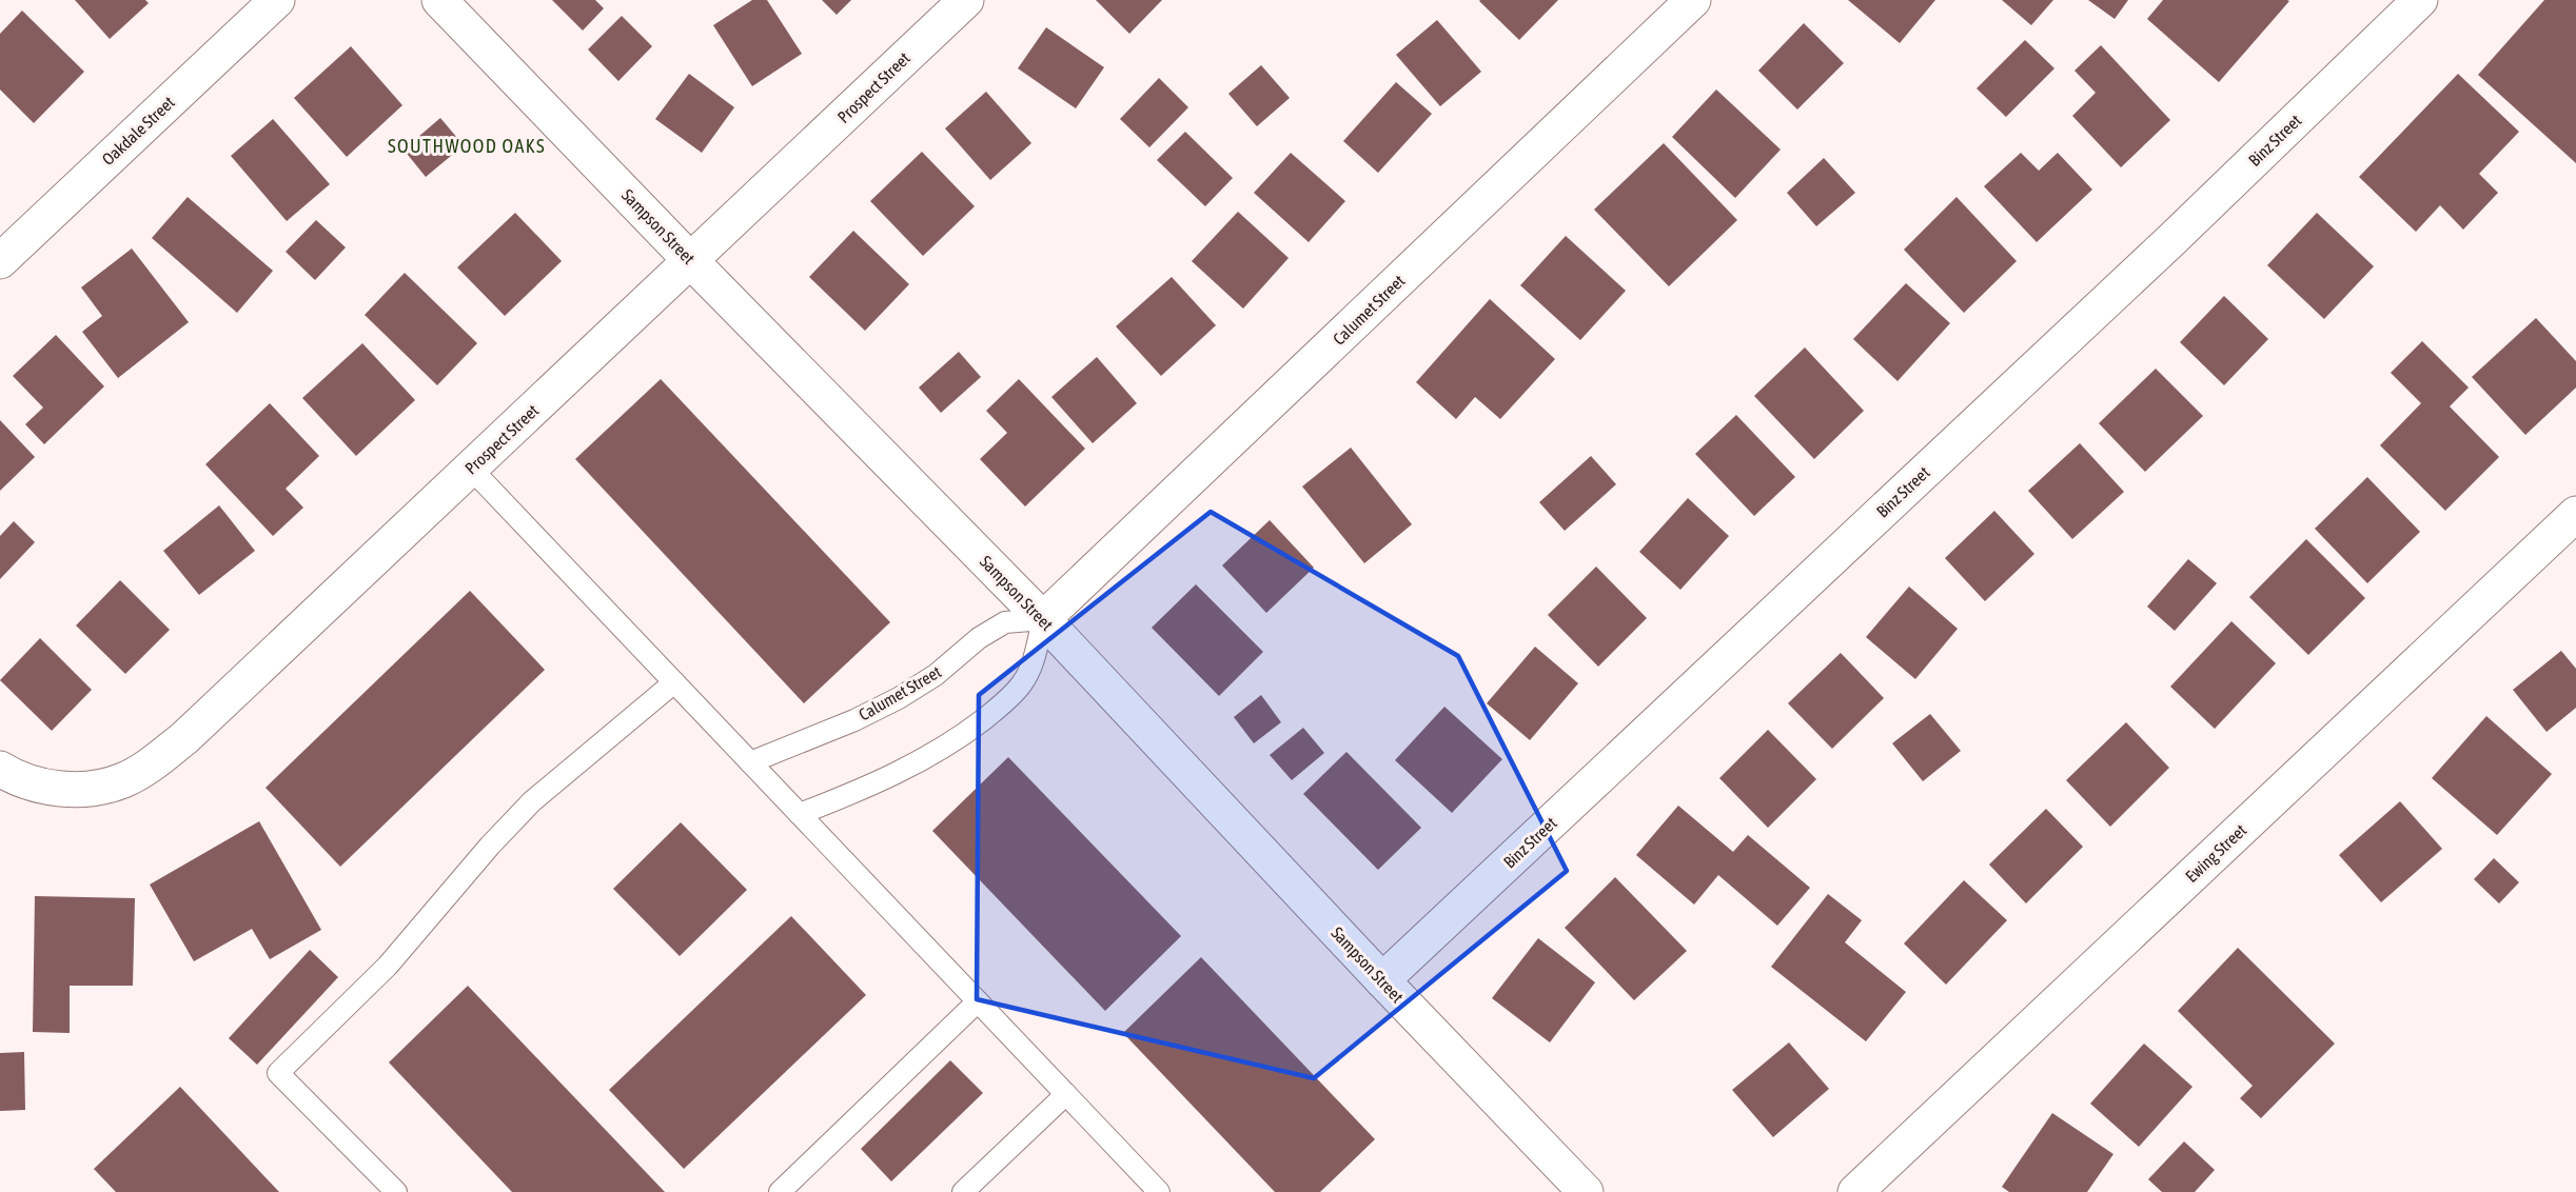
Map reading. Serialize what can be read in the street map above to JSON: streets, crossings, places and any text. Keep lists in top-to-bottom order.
{
  "streets": {
    "street": [
      "Prospect Street",
      "Oakdale Street",
      "Binz Street",
      "Sampson Street",
      "Calumet Street",
      "Ewing Street"
    ]
  },
  "crossings": [
    ["Prospect Street", "Sampson Street"],
    ["Binz Street", "Sampson Street"],
    ["Sampson Street", "Calumet Street"]
  ],
  "districts": ["SOUTHWOOD OAKS"]
}
